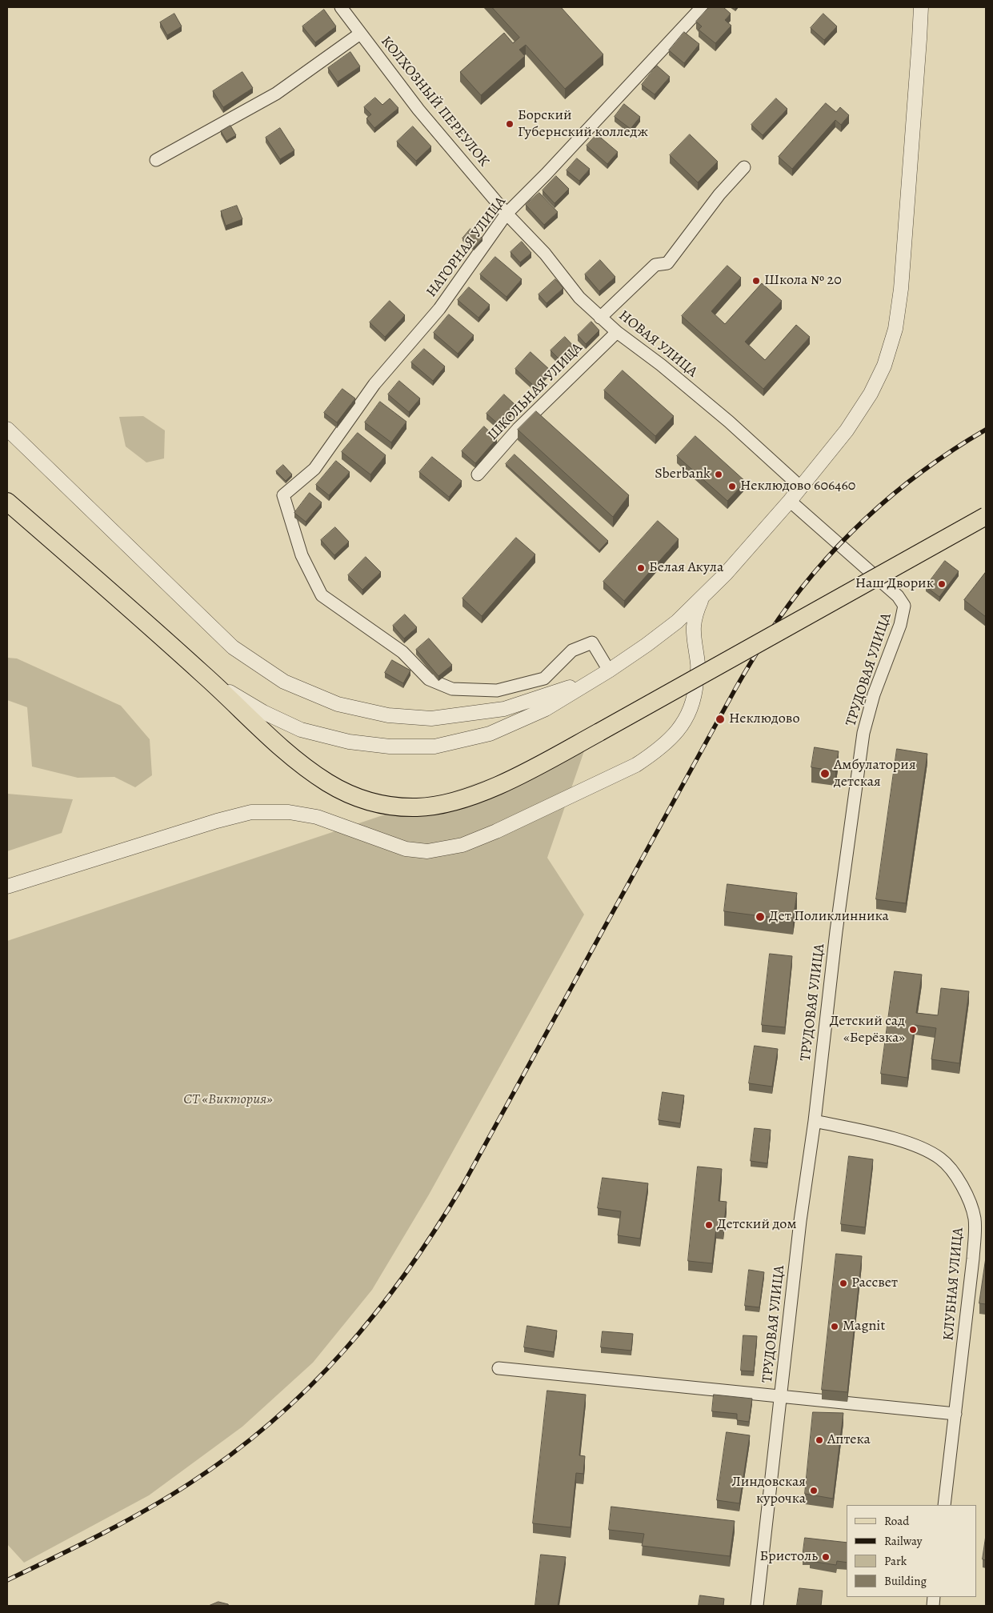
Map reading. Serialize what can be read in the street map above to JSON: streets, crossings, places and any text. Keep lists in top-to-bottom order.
{
  "streets": {
    "street": [
      "КОЛХОЗНЫЙ ПЕРЕУЛОК",
      "НАГОРНАЯ УЛИЦА",
      "НОВАЯ УЛИЦА",
      "ШКОЛЬНАЯ УЛИЦА",
      "ТРУДОВАЯ УЛИЦА",
      "КЛУБНАЯ УЛИЦА"
    ]
  },
  "crossings": [
    ["КОЛХОЗНЫЙ ПЕРЕУЛОК", "НАГОРНАЯ УЛИЦА"],
    ["КОЛХОЗНЫЙ ПЕРЕУЛОК", "НОВАЯ УЛИЦА"],
    ["НАГОРНАЯ УЛИЦА", "НОВАЯ УЛИЦА"],
    ["НОВАЯ УЛИЦА", "ШКОЛЬНАЯ УЛИЦА"],
    ["ТРУДОВАЯ УЛИЦА", "КЛУБНАЯ УЛИЦА"]
  ],
  "parks": ["СТ «Виктория»"],
  "places": [
    "Борский Губернский колледж",
    "Школа № 20",
    "Sberbank",
    "Неклюдово 606460",
    "Белая Акула",
    "Наш Дворик",
    "Неклюдово",
    "Амбулатория детская",
    "Дет Поликлинника",
    "Детский сад «Берёзка»",
    "Детский дом",
    "Рассвет",
    "Magnit",
    "Аптека",
    "Линдовская курочка",
    "Бристоль"
  ],
  "legend": [
    "Road",
    "Railway",
    "Park",
    "Building"
  ]
}
